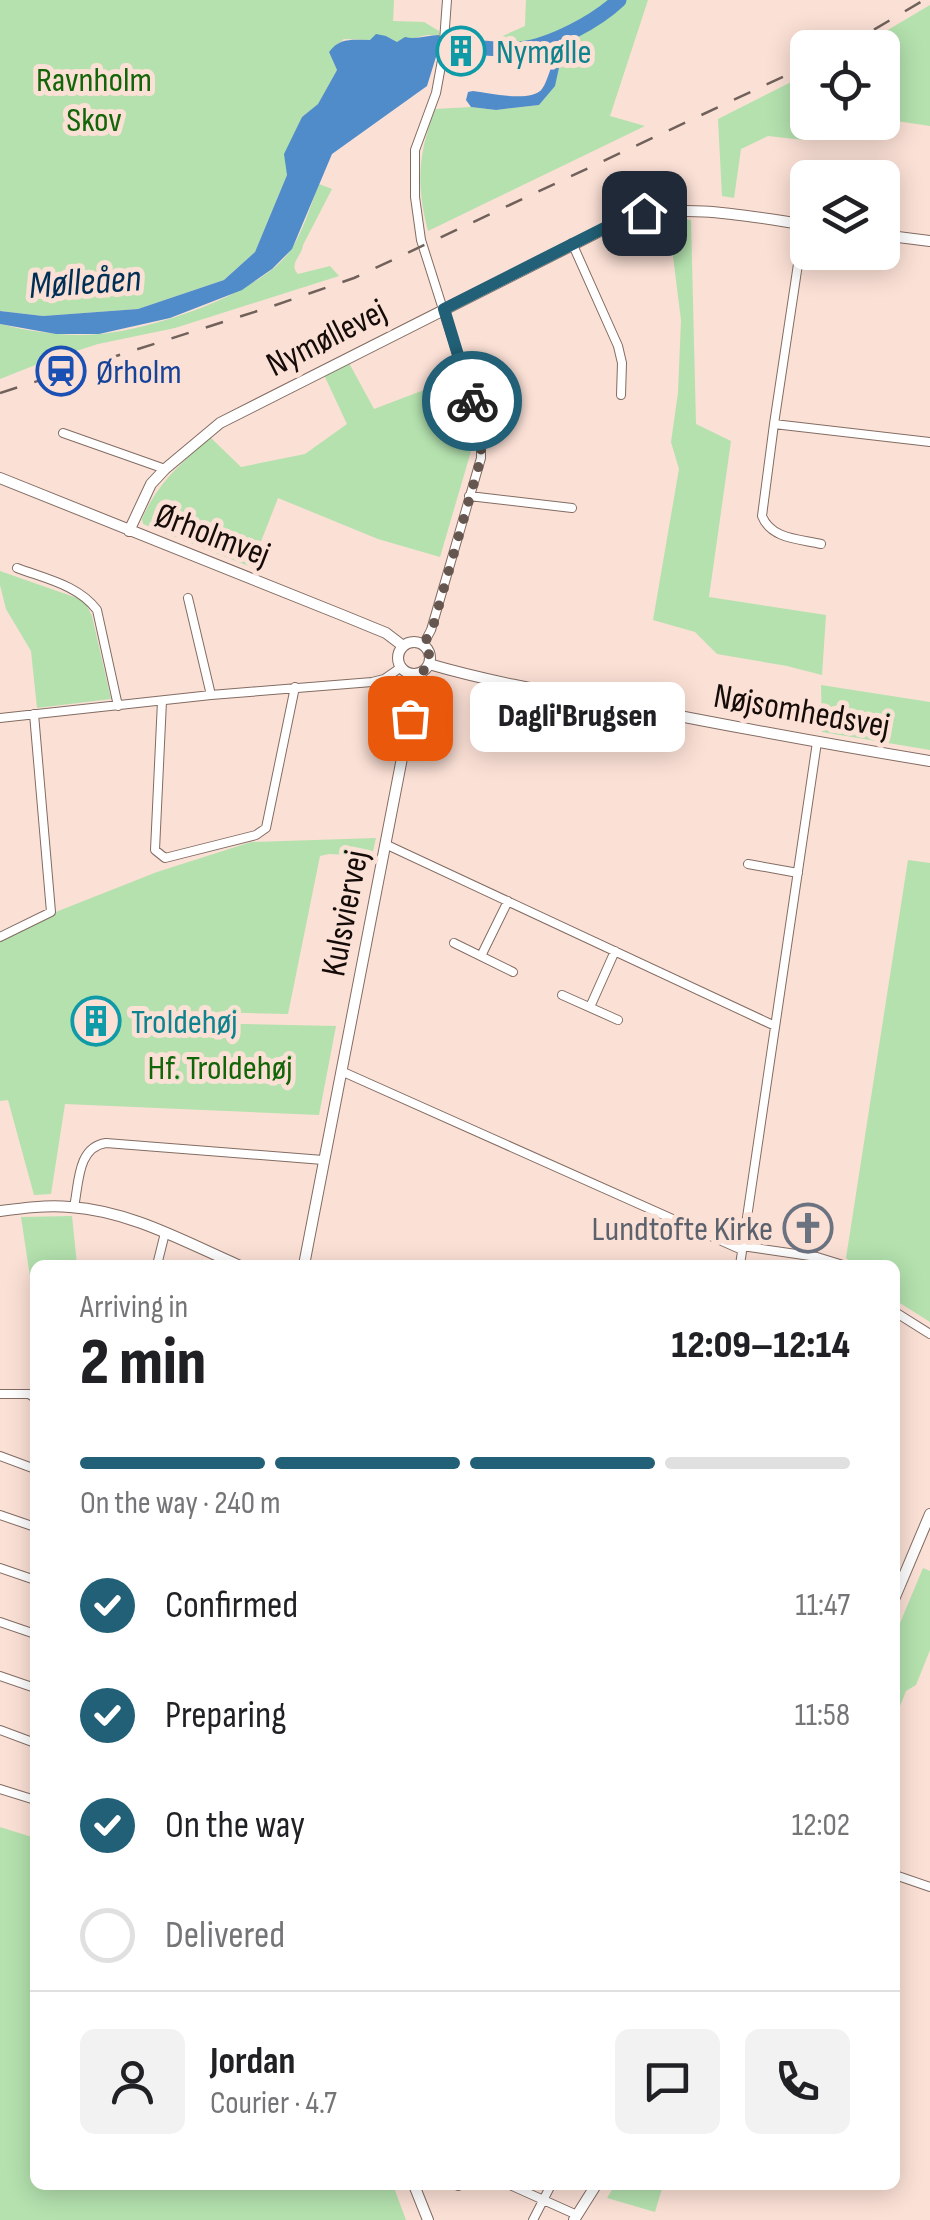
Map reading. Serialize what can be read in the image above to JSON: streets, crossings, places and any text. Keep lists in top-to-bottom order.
{
  "streets": {
    "street": [
      "Nymøllevej",
      "Ørholmvej",
      "Nøjsomhedsvej",
      "Kulsviervej"
    ]
  },
  "crossings": [
    ["Nymøllevej", "Ørholmvej"],
    ["Ørholmvej", "Nøjsomhedsvej"],
    ["Ørholmvej", "Kulsviervej"],
    ["Nøjsomhedsvej", "Kulsviervej"]
  ],
  "water": ["Mølleåen"],
  "parks": ["Ravnholm Skov", "Hf. Troldehøj"],
  "places": {
    "building": ["Nymølle", "Troldehøj"],
    "station": ["Ørholm"],
    "other": ["Dagli'Brugsen"],
    "church": ["Lundtofte Kirke"]
  },
  "page": {
    "bubble": "Dagli'Brugsen",
    "heading": ["2 min", "Arriving in", "12:09–12:14"],
    "panel": ["Jordan", "Courier · 4.7"],
    "bar": "On the way · 240 m",
    "list": [
      ["Confirmed", "11:47"],
      ["Preparing", "11:58"],
      ["On the way", "12:02"],
      "Delivered"
    ]
  }
}
